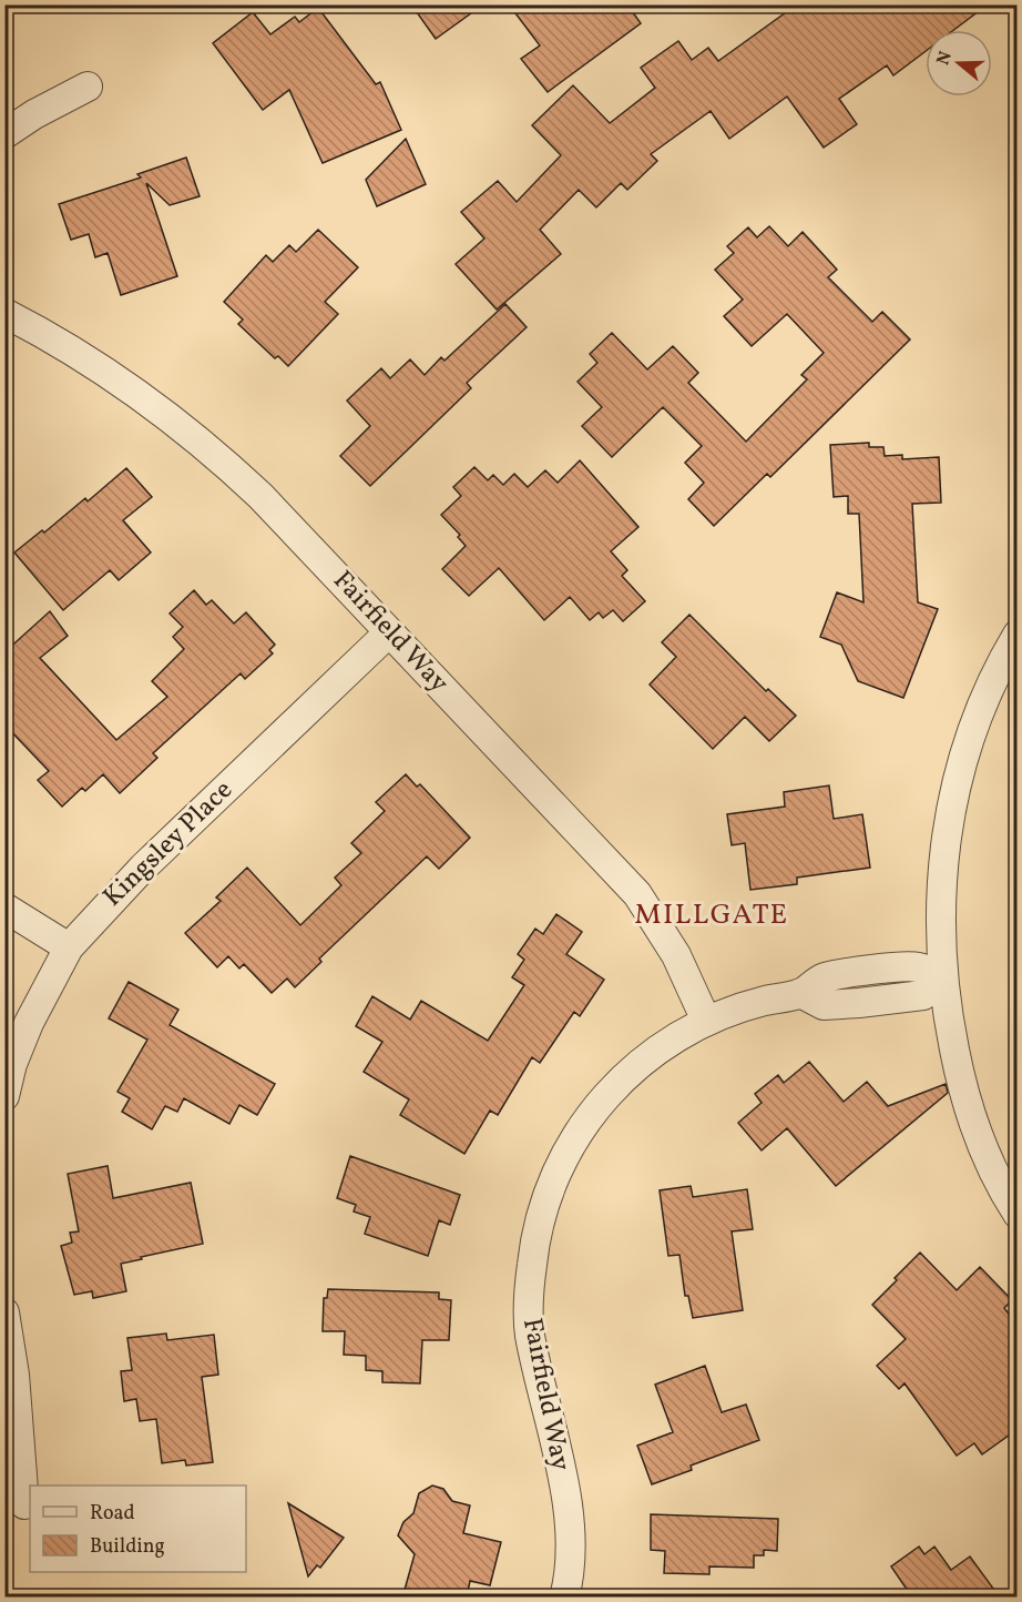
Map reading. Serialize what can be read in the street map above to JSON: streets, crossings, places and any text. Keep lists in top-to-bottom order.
{
  "streets": {
    "street": ["Fairfield Way", "Kingsley Place"]
  },
  "crossings": [
    ["Fairfield Way", "Kingsley Place"]
  ],
  "districts": ["MILLGATE"],
  "legend": ["Road", "Building"],
  "north": "left"
}
